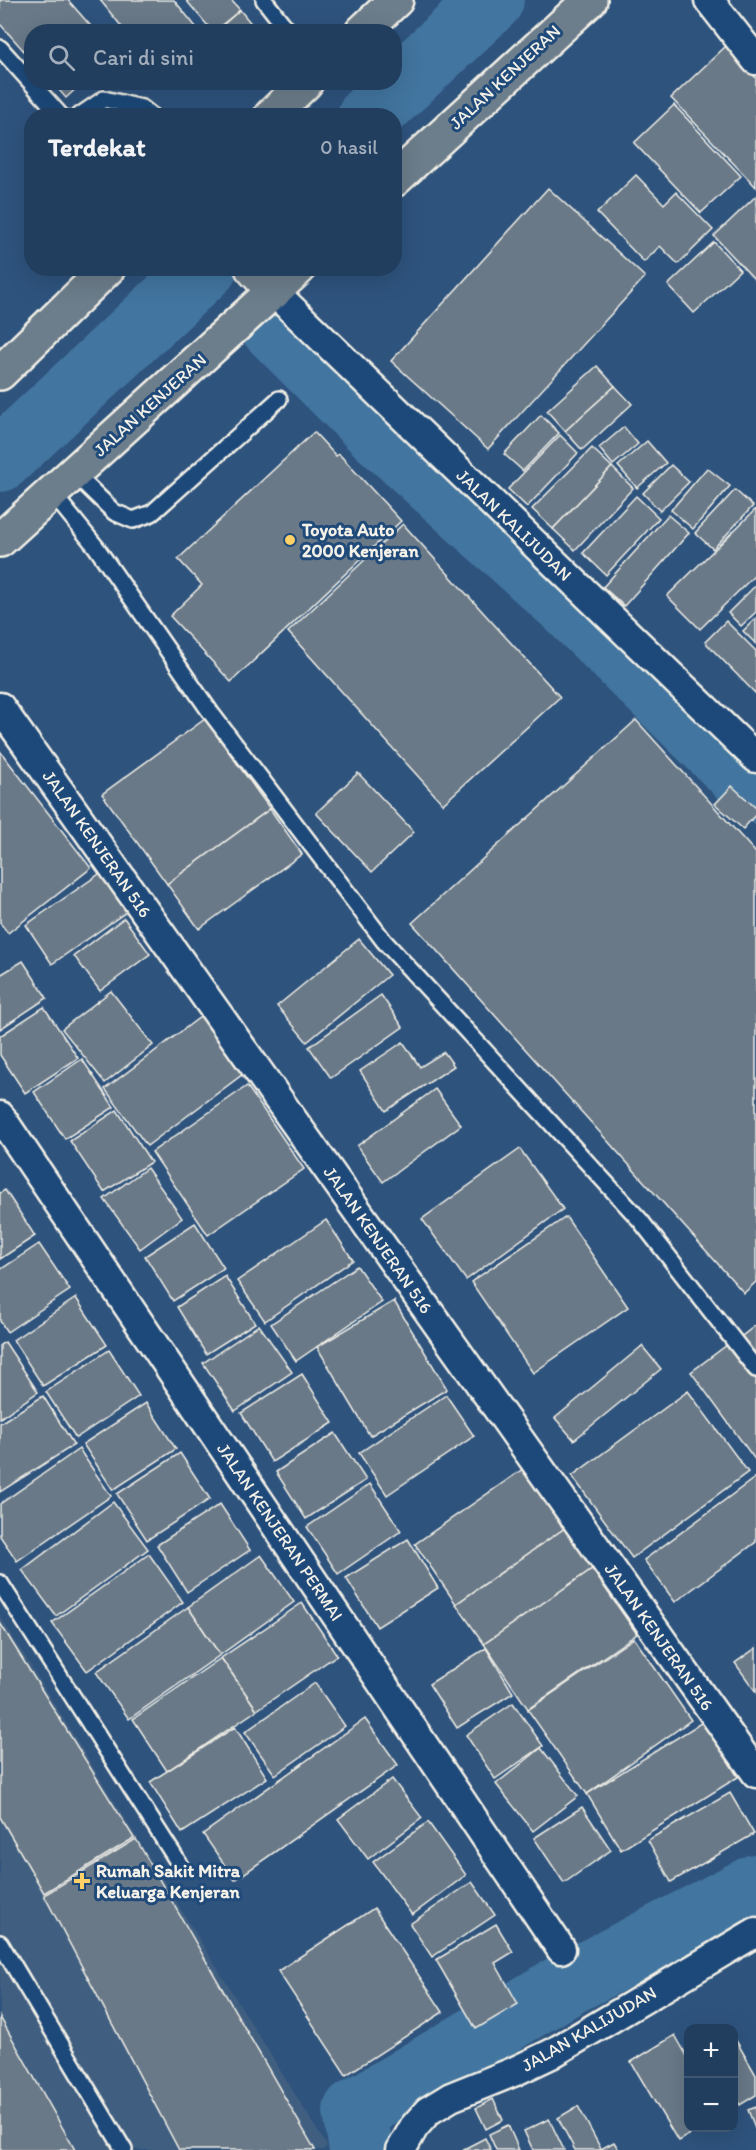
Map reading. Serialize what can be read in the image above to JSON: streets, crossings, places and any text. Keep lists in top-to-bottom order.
{
  "streets": {
    "main road": ["JALAN KENJERAN"],
    "street": ["JALAN KALIJUDAN", "JALAN KENJERAN 516", "JALAN KENJERAN PERMAI"]
  },
  "crossings": [
    ["JALAN KENJERAN", "JALAN KALIJUDAN"]
  ],
  "places": {
    "other": ["Toyota Auto 2000 Kenjeran"],
    "health": ["Rumah Sakit Mitra Keluarga Kenjeran"]
  },
  "page": {
    "search": "Cari di sini",
    "heading": ["Terdekat", "0 hasil"],
    "map_buttons": ["+", "−"]
  }
}
